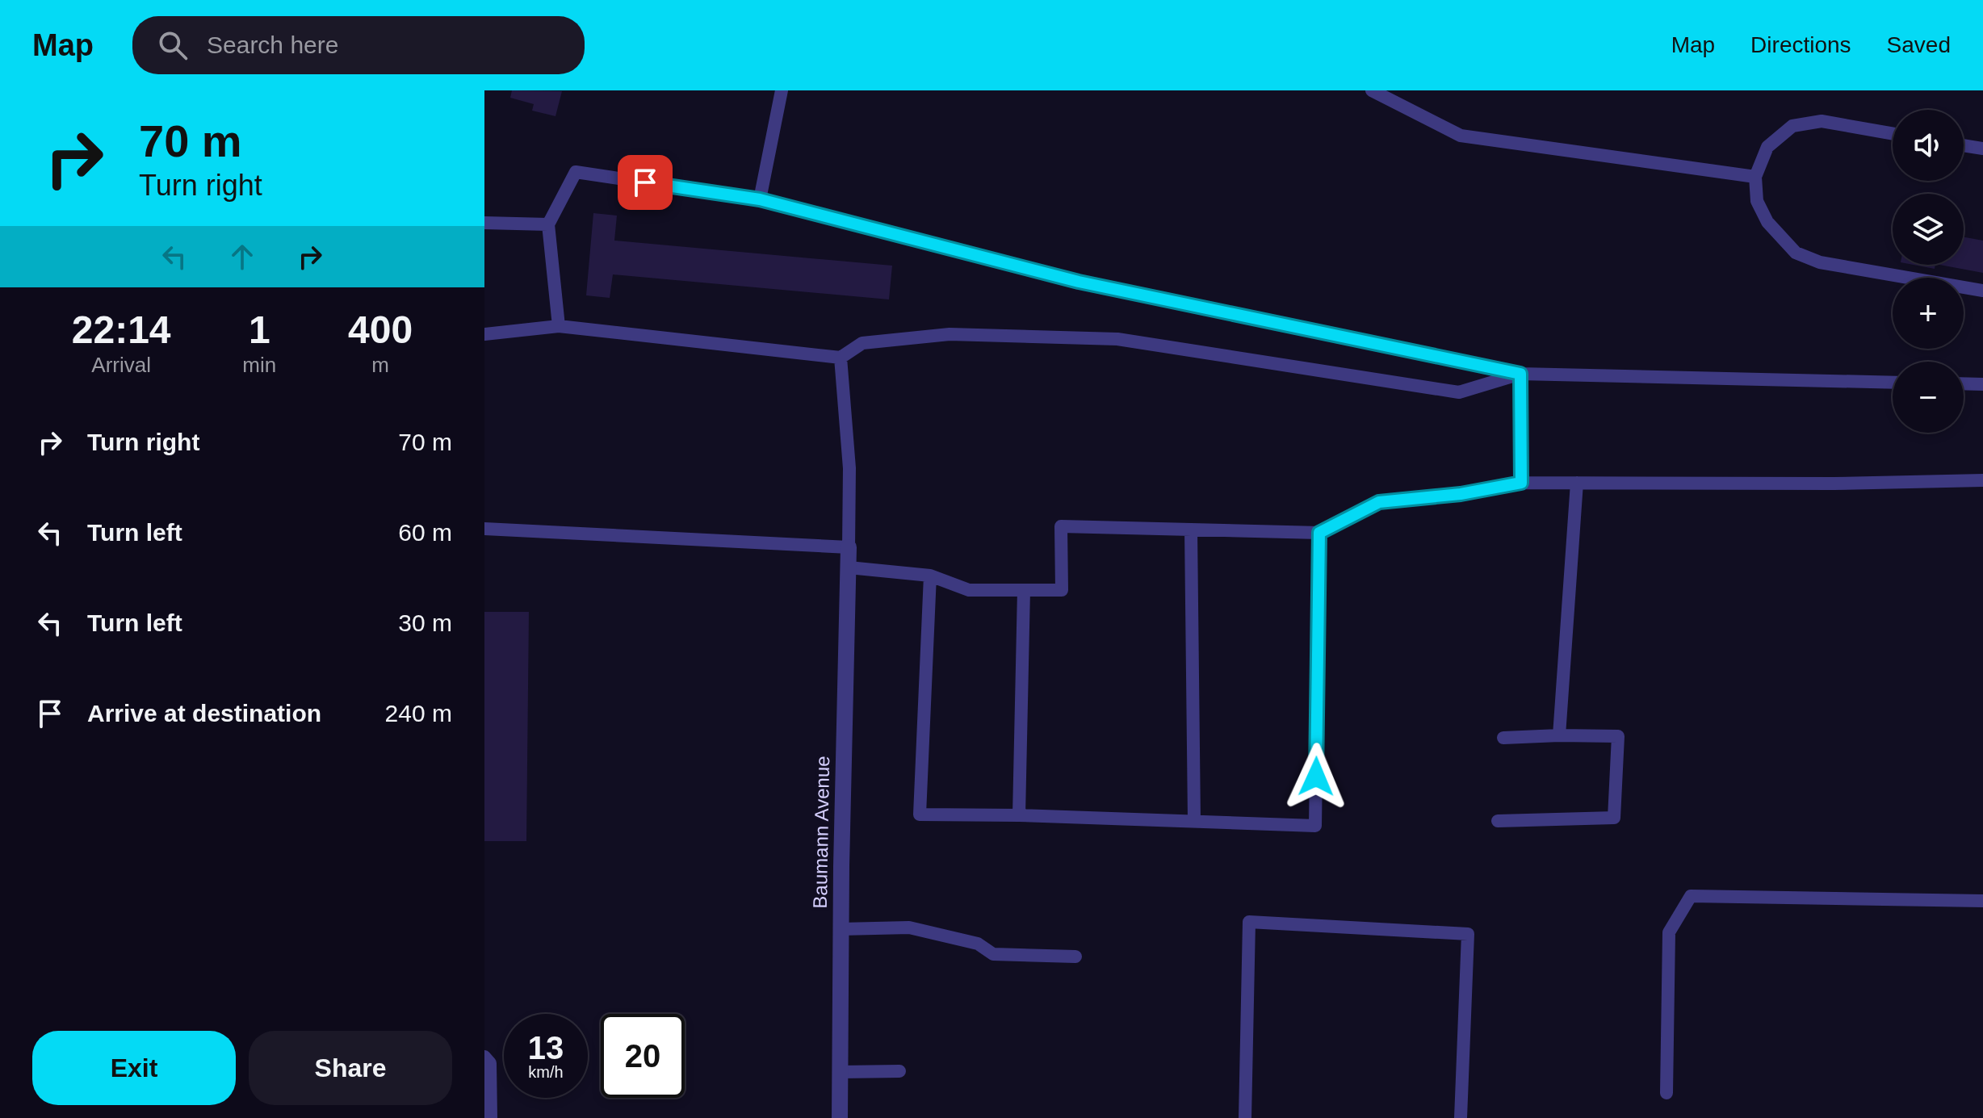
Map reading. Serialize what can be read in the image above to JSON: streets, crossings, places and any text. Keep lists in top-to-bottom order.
{
  "streets": {
    "street": ["Baumann Avenue"]
  },
  "page": {
    "header": "Map",
    "search": "Search here",
    "nav": ["Map", "Directions", "Saved"],
    "turn": ["70 m", "Turn right"],
    "map_buttons": ["+", "−"],
    "eta": [
      "22:14",
      "Arrival",
      "1",
      "min",
      "400",
      "m"
    ],
    "list": [
      {
        "name": "Turn right",
        "value": "70 m"
      },
      {
        "name": "Turn left",
        "value": "60 m"
      },
      {
        "name": "Turn left",
        "value": "30 m"
      },
      {
        "name": "Arrive at destination",
        "value": "240 m"
      }
    ],
    "speed": "13 km/h",
    "limit": "20",
    "buttons": ["Exit", "Share"]
  }
}
